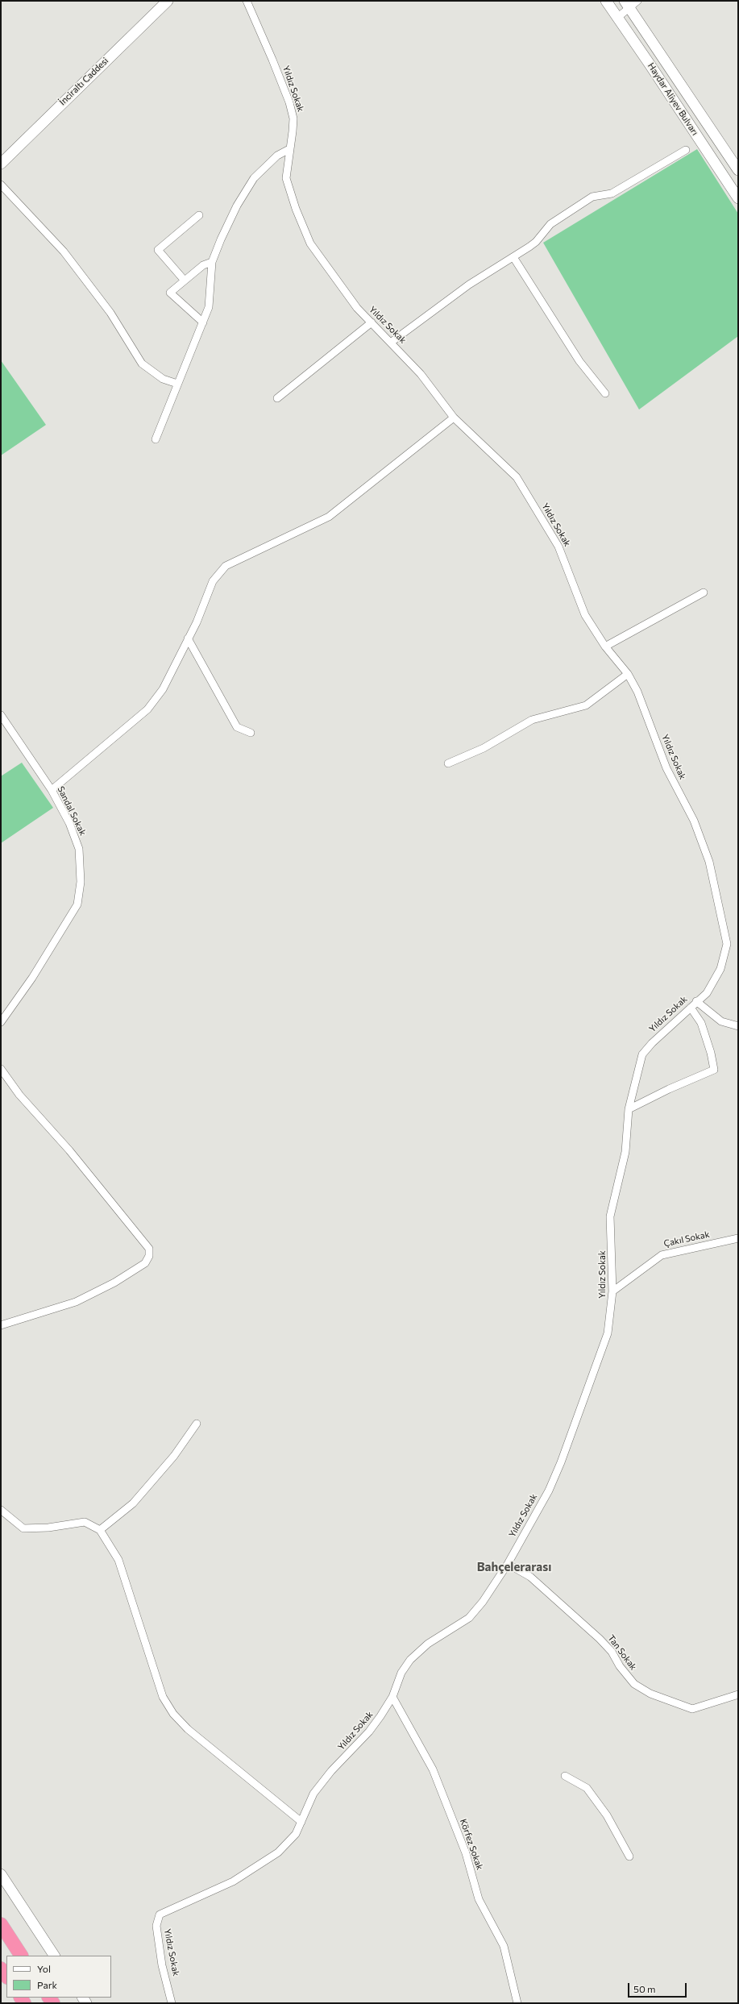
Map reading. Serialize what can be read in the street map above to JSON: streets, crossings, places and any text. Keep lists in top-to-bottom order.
{
  "streets": {
    "main road": ["İnciraltı Caddesi", "Haydar Aliyev Bulvarı"],
    "street": [
      "Yıldız Sokak",
      "Sandal Sokak",
      "Çakıl Sokak",
      "Tan Sokak",
      "Körfez Sokak"
    ]
  },
  "crossings": [
    ["Yıldız Sokak", "Çakıl Sokak"],
    ["Yıldız Sokak", "Tan Sokak"],
    ["Yıldız Sokak", "Körfez Sokak"]
  ],
  "districts": ["Bahçelerarası"],
  "legend": ["Yol", "Park"],
  "scale_bar": "50 m"
}
